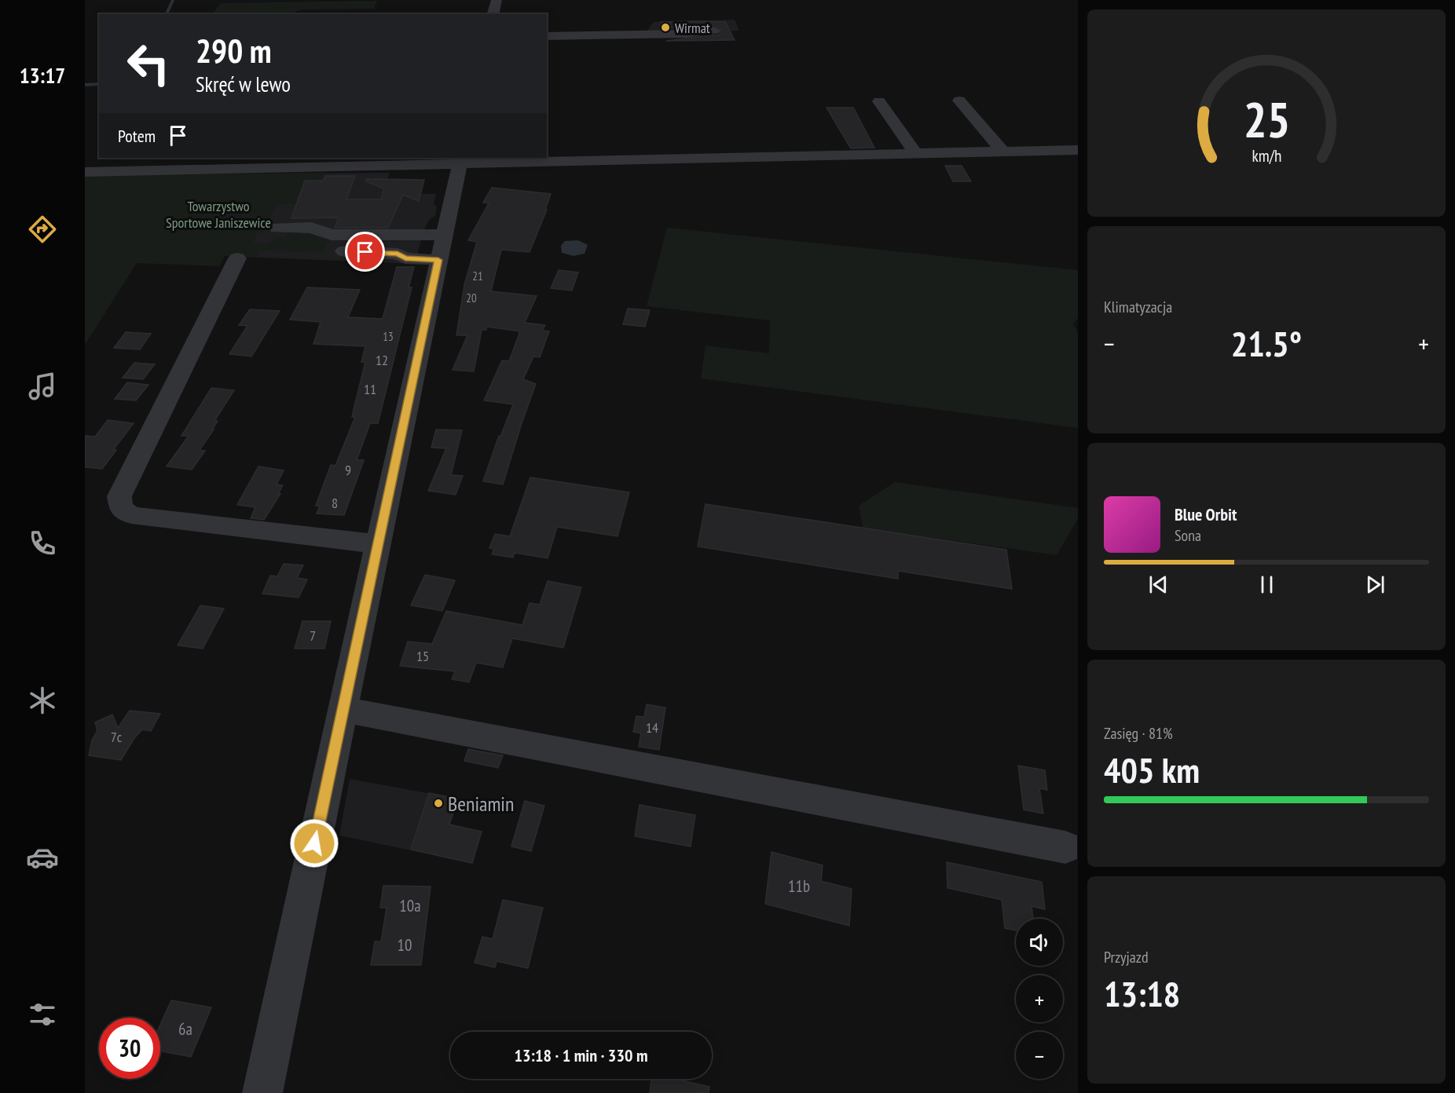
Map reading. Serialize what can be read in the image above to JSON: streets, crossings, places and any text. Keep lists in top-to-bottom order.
{
  "parks": ["Towarzystwo Sportowe Janiszewice"],
  "places": ["Wirmat", "Beniamin"],
  "house_numbers": [
    "21",
    "20",
    "13",
    "12",
    "11",
    "9",
    "8",
    "7",
    "15",
    "14",
    "7c",
    "11b",
    "10a",
    "10",
    "6a"
  ],
  "page": {
    "tabs": "13:17",
    "turn": ["290 m", "Skręć w lewo"],
    "then": "Potem",
    "tile": [
      "Klimatyzacja",
      ["Zasięg · 81%", "405 km"],
      ["Przyjazd", "13:18"]
    ],
    "heat": ["−", "21.5°", "+"],
    "song": ["Blue Orbit", "Sona"],
    "map_buttons": ["+", "−"],
    "limit": "30",
    "trip": "13:18 · 1 min · 330 m",
    "gauge": ["25", "km/h"]
  }
}
